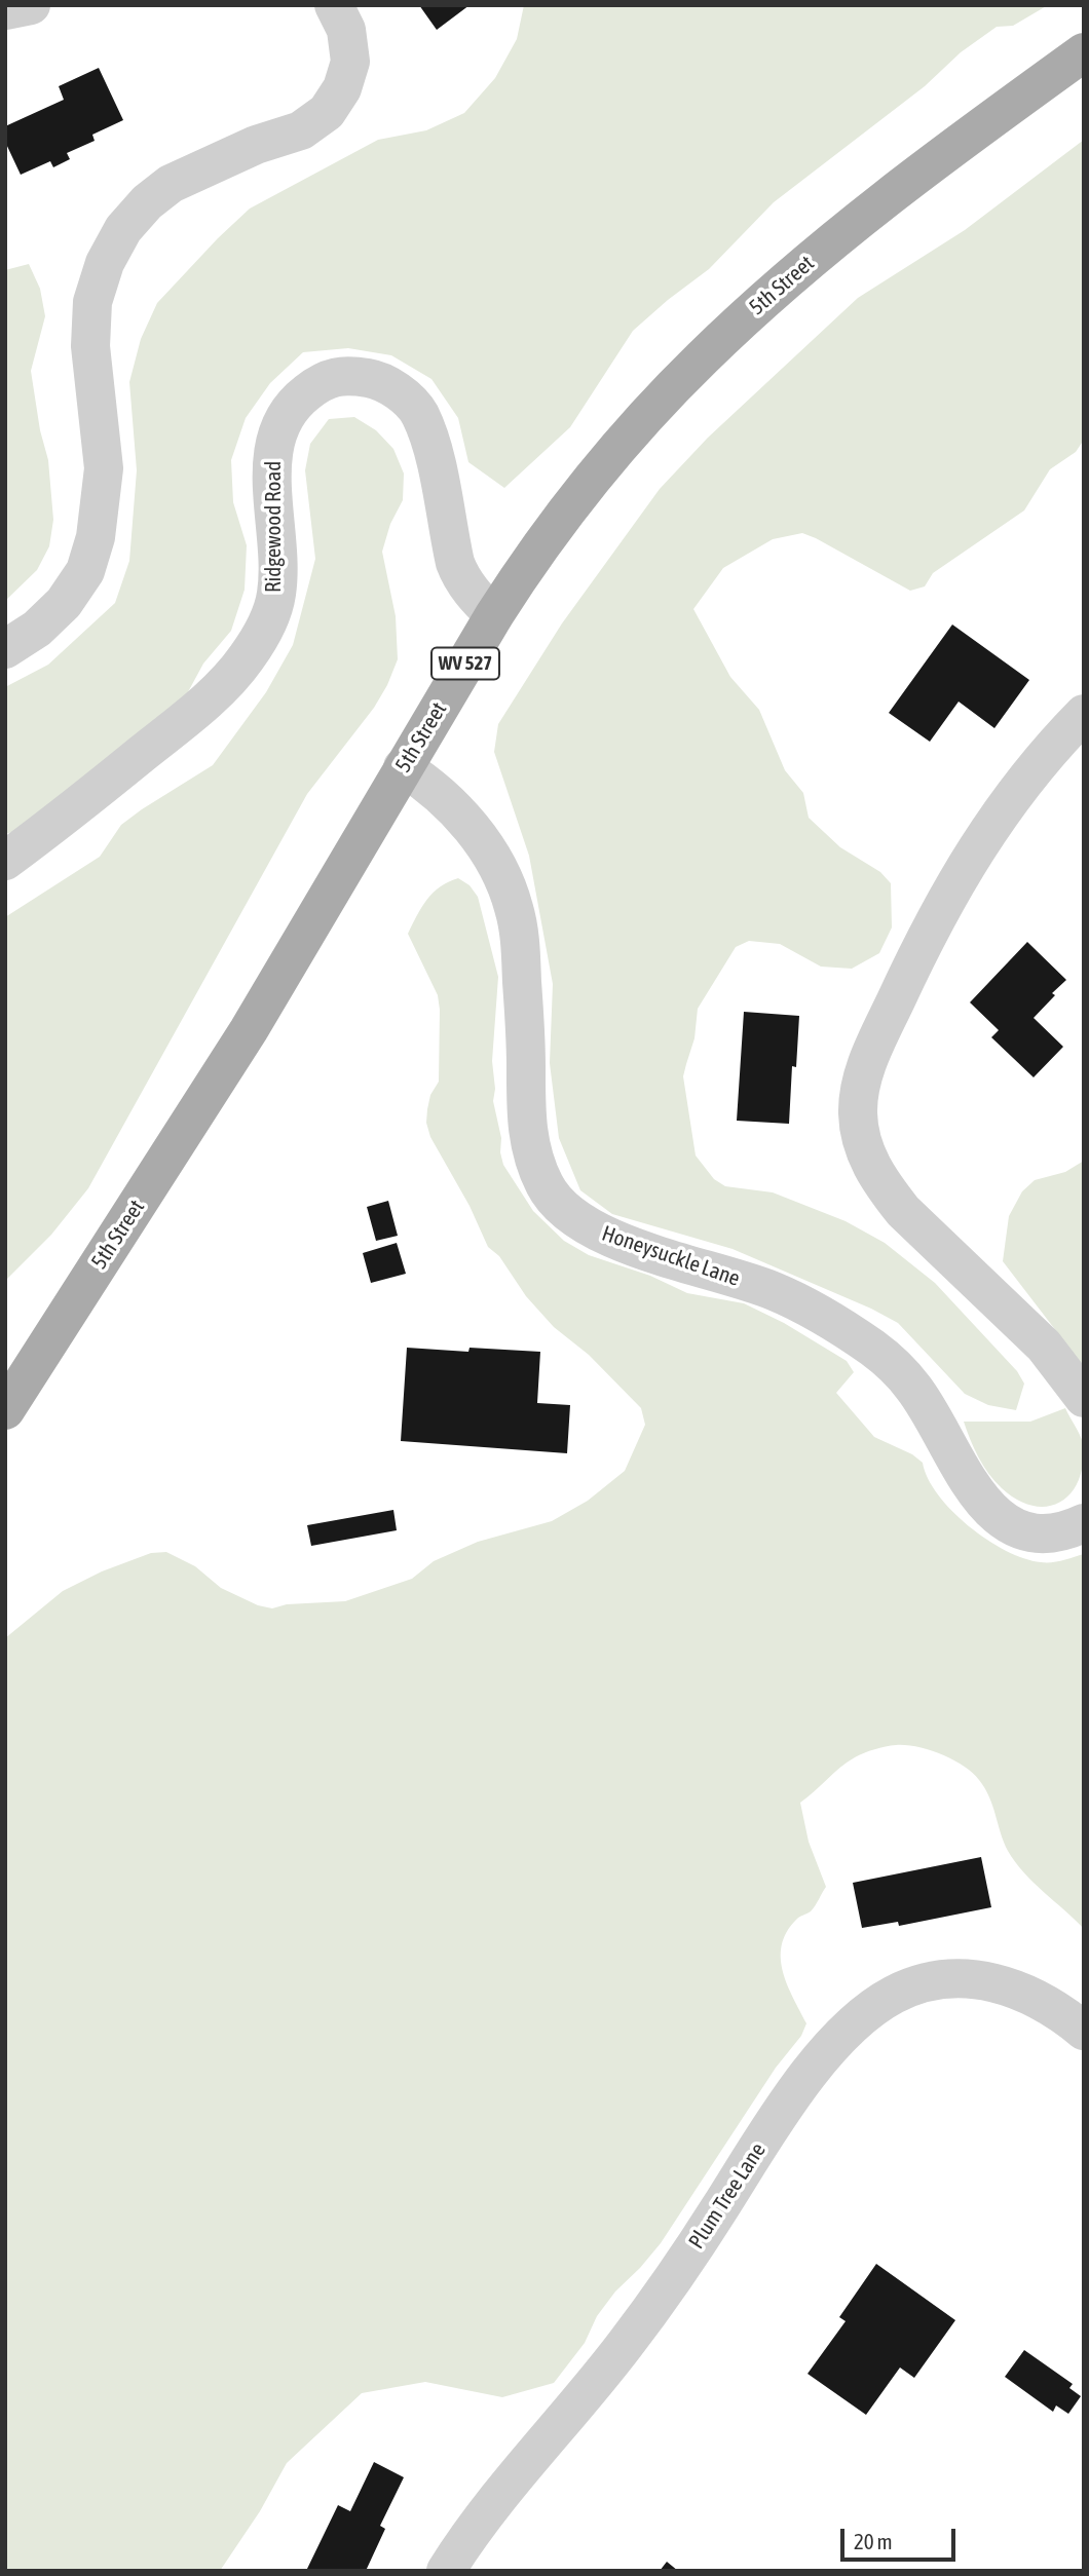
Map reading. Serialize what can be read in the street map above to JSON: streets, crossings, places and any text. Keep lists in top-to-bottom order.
{
  "streets": {
    "main road": ["5th Street", "WV 527"],
    "street": ["Ridgewood Road", "Honeysuckle Lane", "Plum Tree Lane"]
  },
  "crossings": [
    ["5th Street", "Ridgewood Road"],
    ["5th Street", "Honeysuckle Lane"]
  ],
  "scale_bar": "20 m"
}
